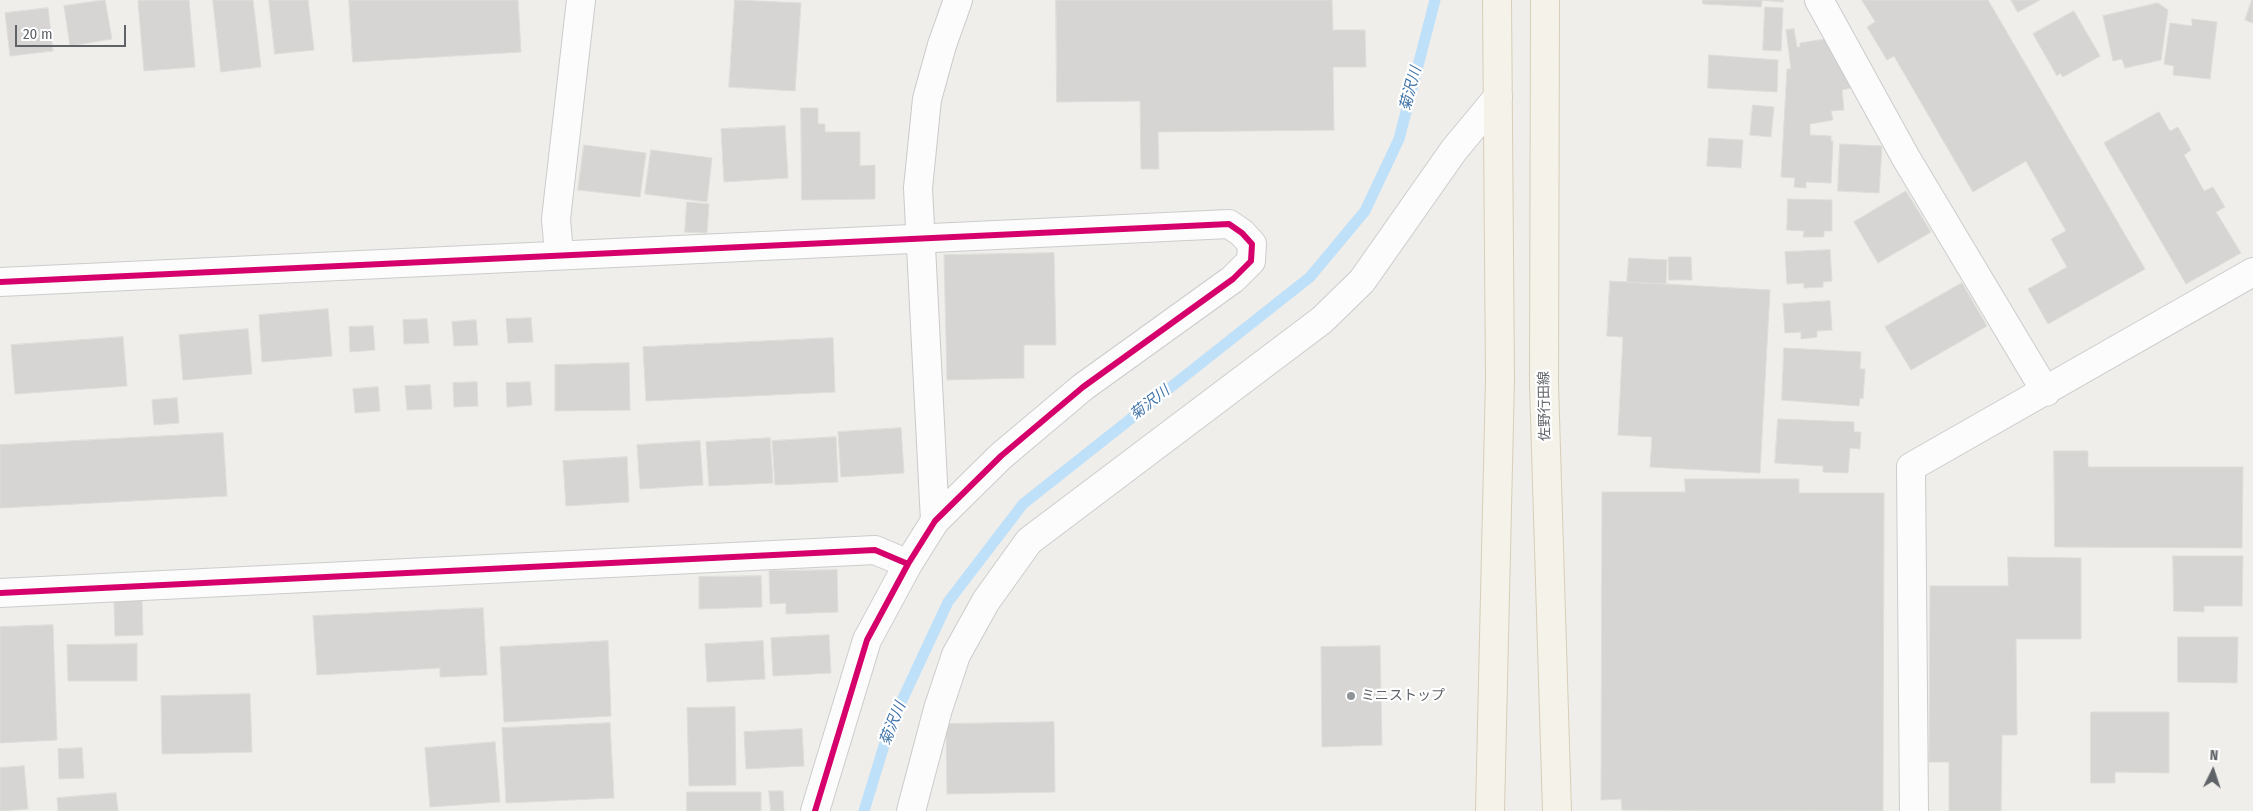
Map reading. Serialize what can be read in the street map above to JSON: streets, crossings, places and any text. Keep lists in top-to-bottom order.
{
  "streets": {
    "main road": ["佐野行田線"]
  },
  "water": ["菊沢川"],
  "places": ["ミニストップ"],
  "scale_bar": "20 m",
  "north": "top"
}
